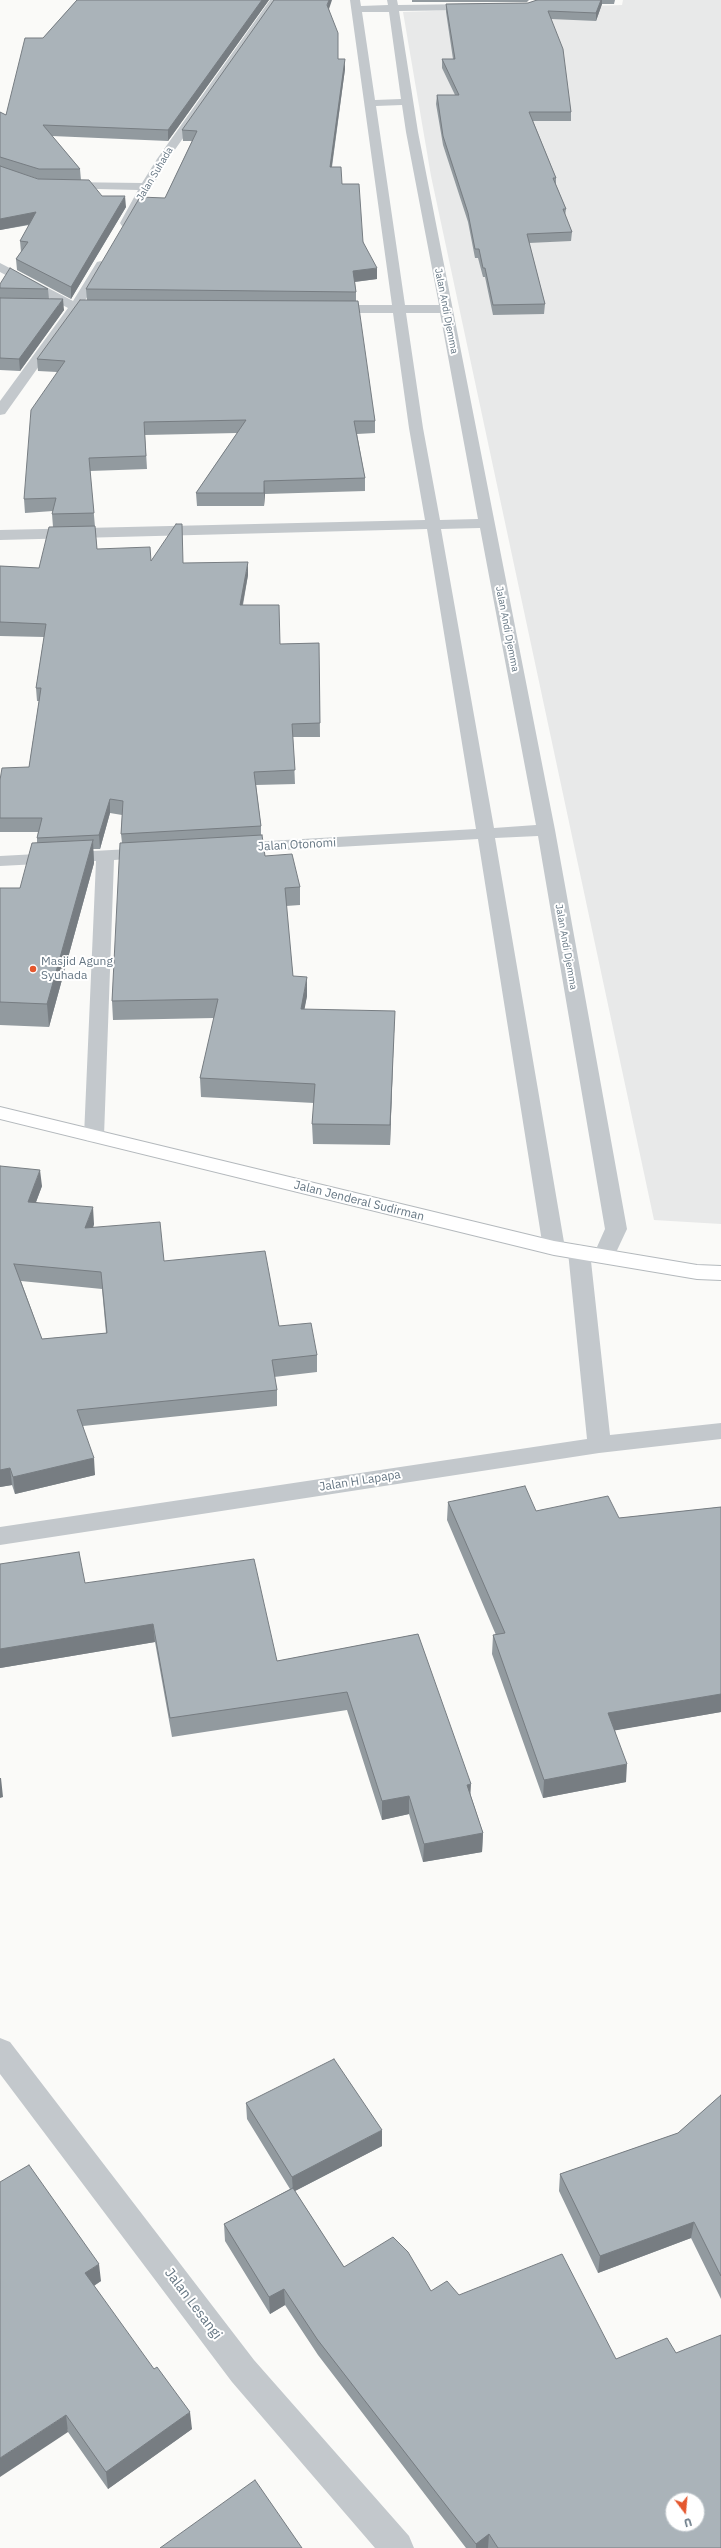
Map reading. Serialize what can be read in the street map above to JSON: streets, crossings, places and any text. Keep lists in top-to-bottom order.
{
  "streets": {
    "highway": ["Jalan Jenderal Sudirman"],
    "street": [
      "Jalan Suhada",
      "Jalan Andi Djemma",
      "Jalan Otonomi",
      "Jalan H Lapapa",
      "Jalan Lesangi"
    ]
  },
  "crossings": [
    ["Jalan Andi Djemma", "Jalan Otonomi"],
    ["Jalan Andi Djemma", "Jalan Jenderal Sudirman"]
  ],
  "places": ["Masjid Agung Syuhada"],
  "north": "bottom"
}
